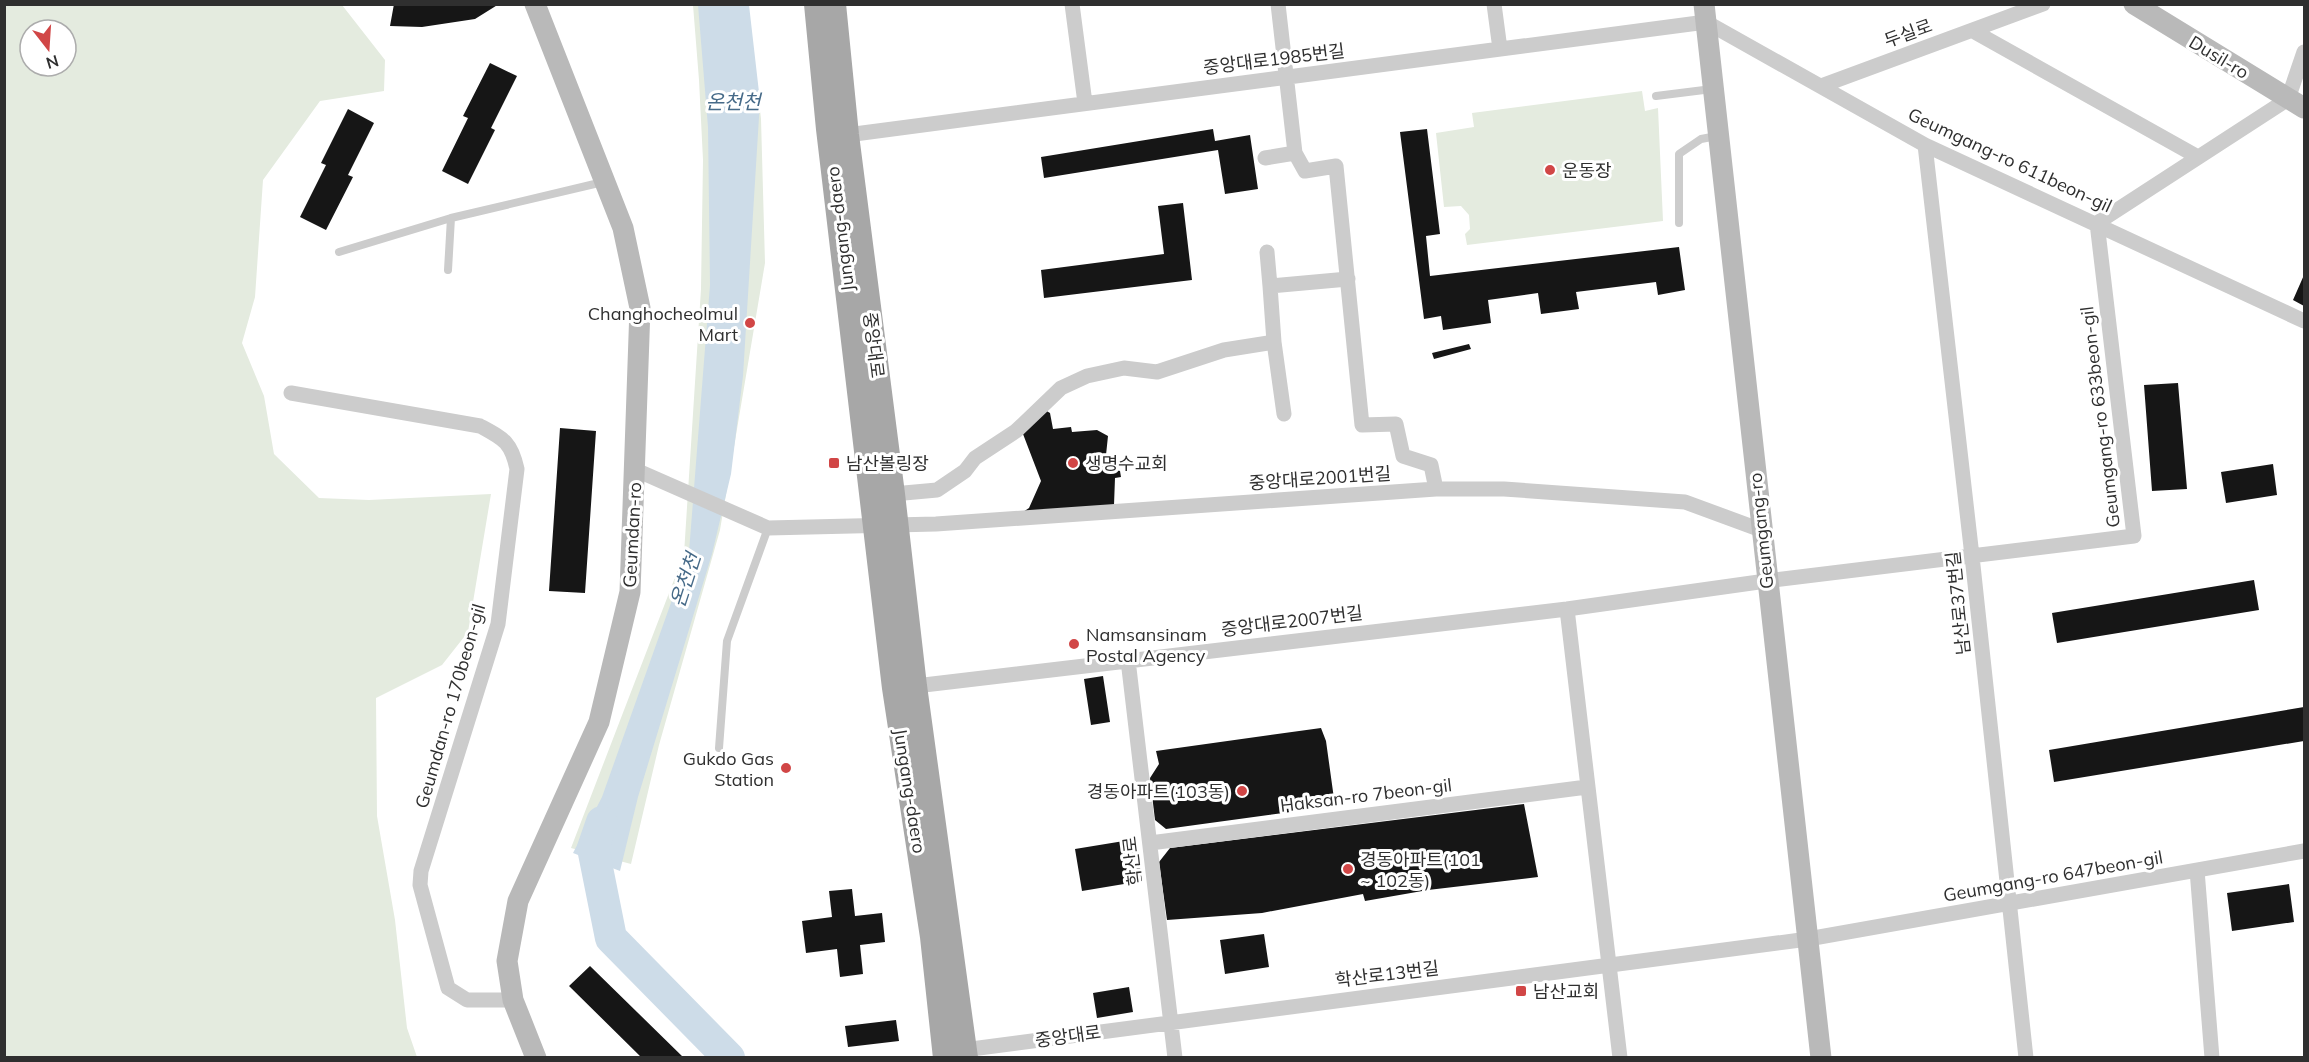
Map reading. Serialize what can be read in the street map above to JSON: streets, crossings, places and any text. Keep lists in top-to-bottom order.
{
  "streets": {
    "main road": ["Jungang-daero", "중앙대로"],
    "street": [
      "두실로",
      "Dusil-ro",
      "중앙대로1985번길",
      "Geumgang-ro 611beon-gil",
      "Geumgang-ro 633beon-gil",
      "중앙대로2001번길",
      "Geumgang-ro",
      "Geumdan-ro",
      "남산로37번길",
      "중앙대로2007번길",
      "Geumdan-ro 170beon-gil",
      "Haksan-ro 7beon-gil",
      "학산로",
      "Geumgang-ro 647beon-gil",
      "학산로13번길"
    ]
  },
  "crossings": [
    ["두실로", "Geumgang-ro 611beon-gil"],
    ["중앙대로1985번길", "Geumgang-ro 611beon-gil"],
    ["중앙대로1985번길", "중앙대로"],
    ["중앙대로1985번길", "Geumgang-ro"],
    ["Geumgang-ro 611beon-gil", "Geumgang-ro 633beon-gil"],
    ["Geumgang-ro 611beon-gil", "Geumgang-ro"],
    ["Geumgang-ro 611beon-gil", "남산로37번길"],
    ["Jungang-daero", "중앙대로"],
    ["Jungang-daero", "중앙대로2001번길"],
    ["Jungang-daero", "중앙대로2007번길"],
    ["중앙대로", "중앙대로2001번길"],
    ["중앙대로", "학산로"],
    ["중앙대로", "학산로13번길"],
    ["Geumgang-ro 633beon-gil", "Geumgang-ro"],
    ["Geumgang-ro 633beon-gil", "남산로37번길"],
    ["Geumgang-ro 633beon-gil", "중앙대로2007번길"],
    ["중앙대로2001번길", "Geumgang-ro"],
    ["Geumgang-ro", "중앙대로2007번길"],
    ["Geumgang-ro", "Geumgang-ro 647beon-gil"],
    ["Geumgang-ro", "학산로13번길"],
    ["Geumdan-ro", "Geumdan-ro 170beon-gil"],
    ["남산로37번길", "Geumgang-ro 647beon-gil"],
    ["중앙대로2007번길", "학산로"],
    ["Haksan-ro 7beon-gil", "학산로"],
    ["학산로", "학산로13번길"],
    ["Geumgang-ro 647beon-gil", "학산로13번길"]
  ],
  "water": ["온천천"],
  "places": {
    "other": [
      "운동장",
      "Changhocheolmul Mart",
      "생명수교회",
      "Namsansinam Postal Agency",
      "Gukdo Gas Station",
      "경동아파트(103동)",
      "경동아파트(101 ~ 102동)"
    ],
    "transit": ["남산볼링장", "남산교회"]
  },
  "north": "bottom"
}
